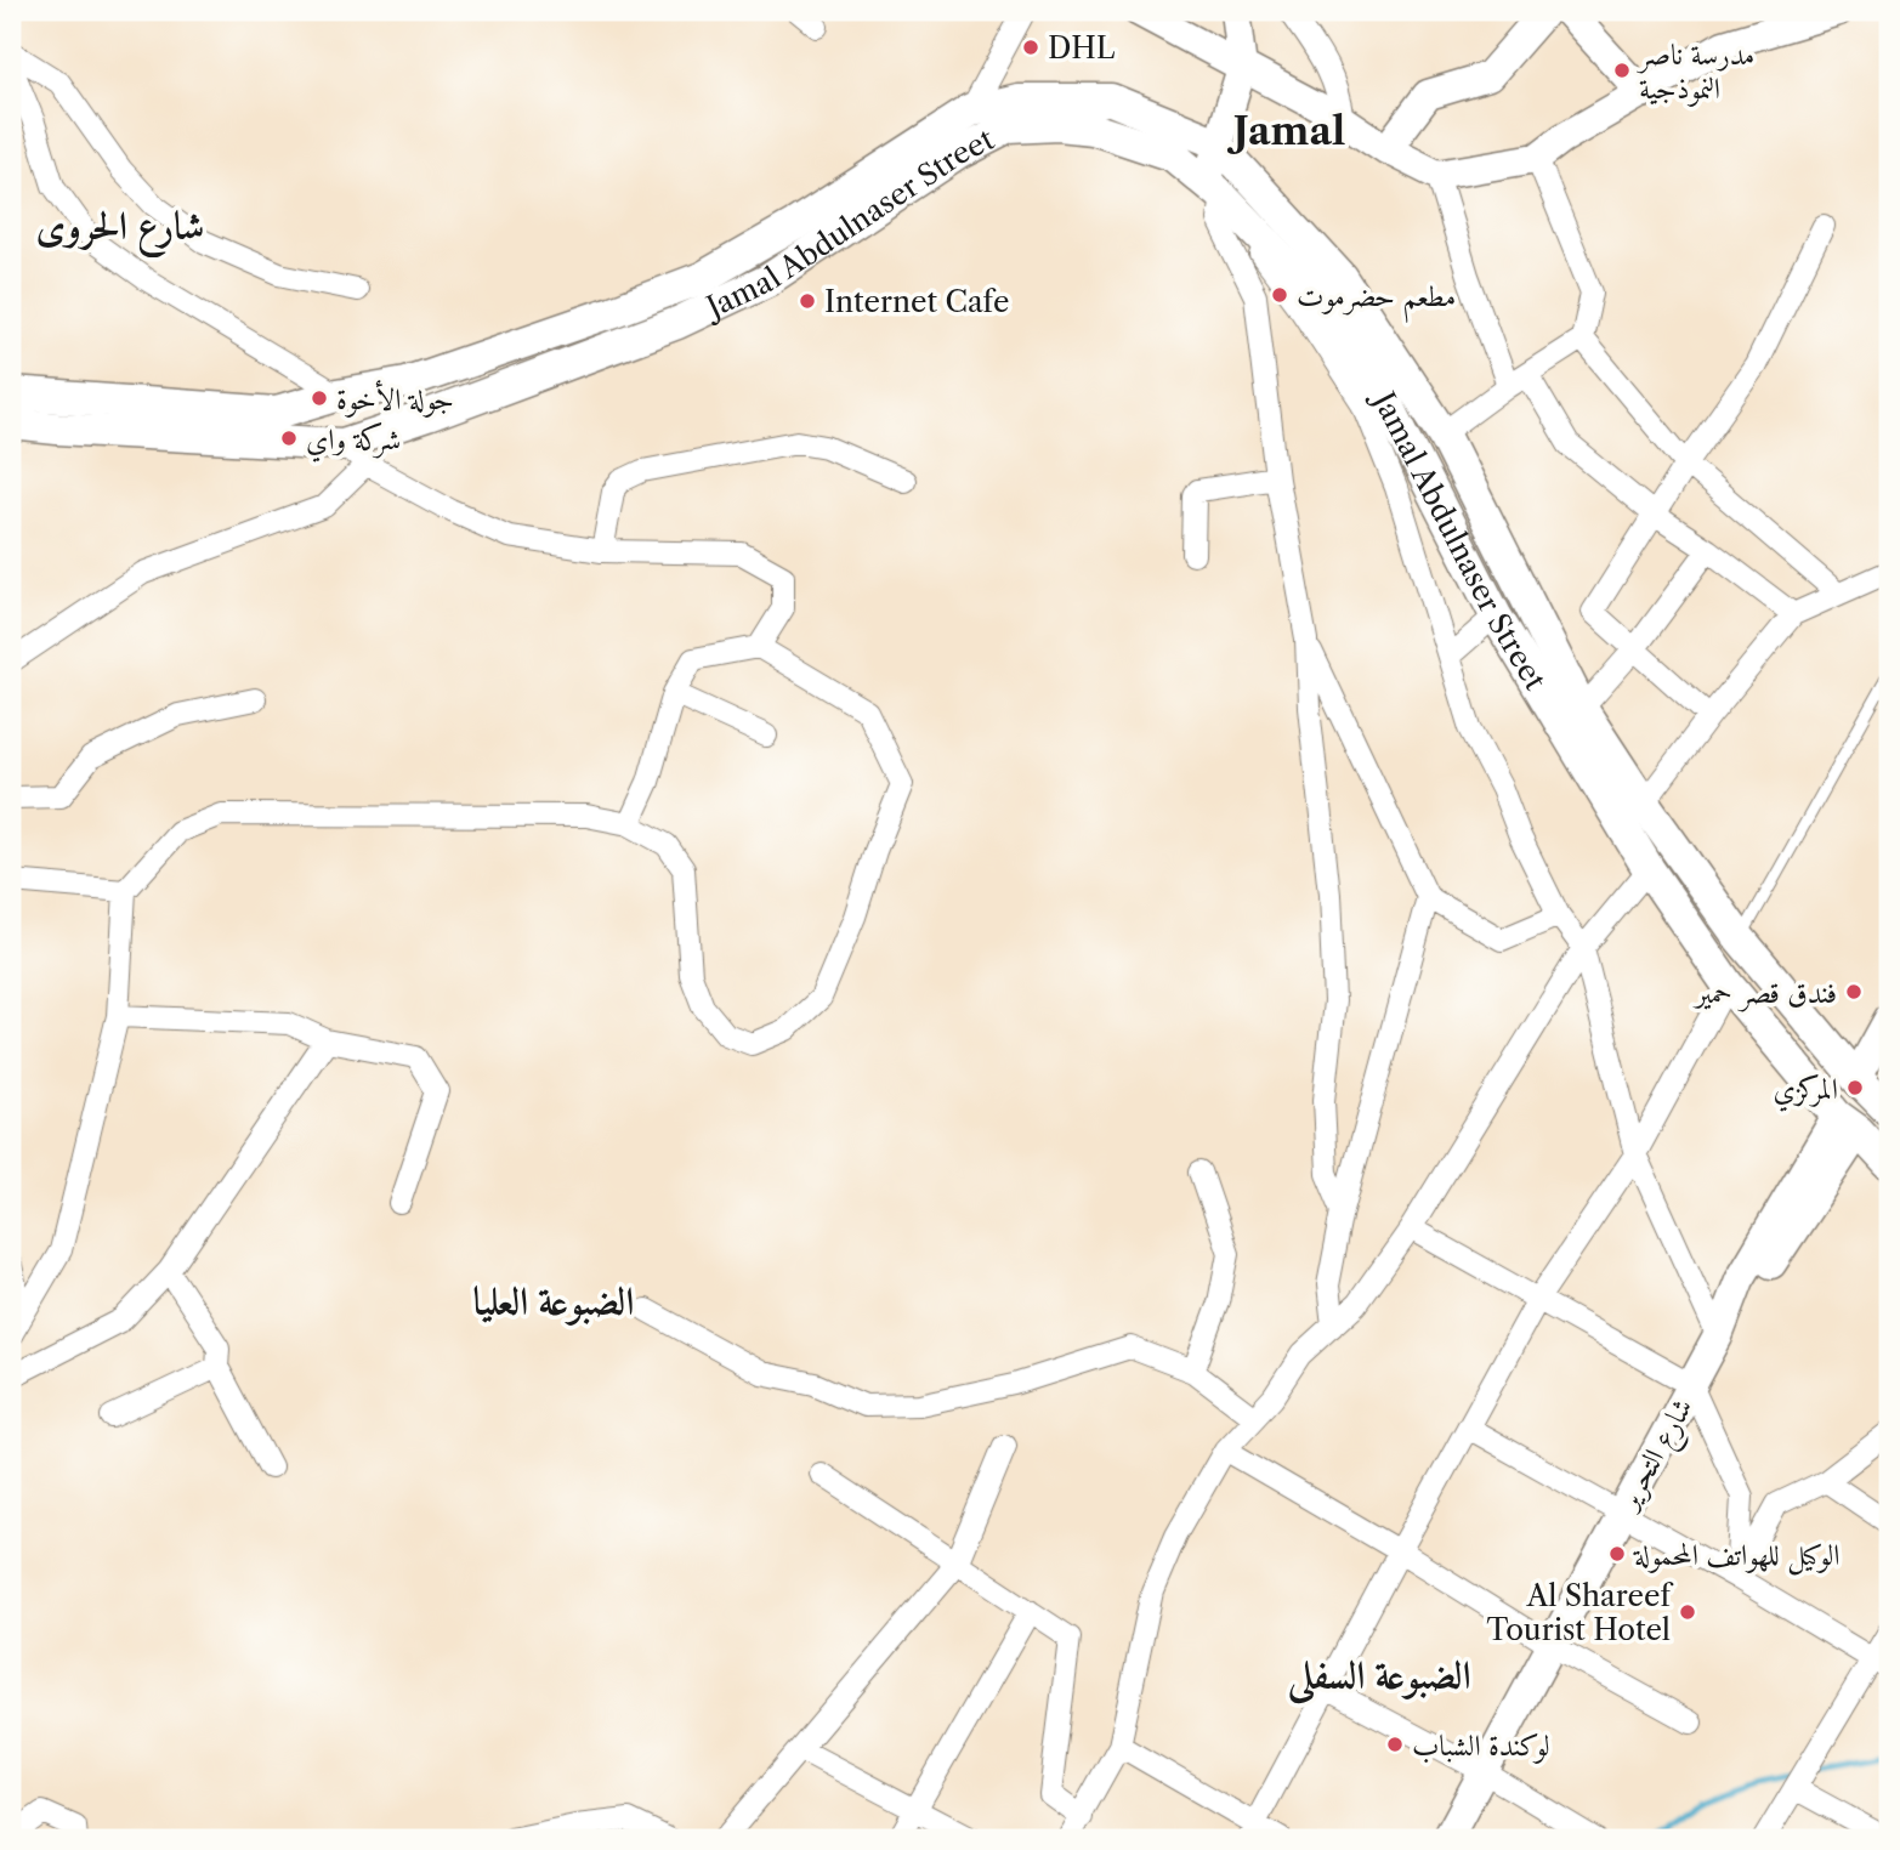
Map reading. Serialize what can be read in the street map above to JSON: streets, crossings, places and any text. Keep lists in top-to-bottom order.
{
  "streets": {
    "main road": ["Jamal Abdulnaser Street", "شارع التحرير"]
  },
  "crossings": [
    ["Jamal Abdulnaser Street", "شارع التحرير"]
  ],
  "districts": [
    "Jamal",
    "شارع الحروى",
    "الضبوعة العليا",
    "الضبوعة السفلى"
  ],
  "places": [
    "DHL",
    "مدرسة ناصر النموذجية",
    "مطعم حضرموت",
    "Internet Cafe",
    "جولة الأخوة",
    "شركة واي",
    "فندق قصر حمير",
    "المركزي",
    "الوكيل للهواتف المحمولة",
    "Al Shareef Tourist Hotel",
    "لوكندة الشباب"
  ]
}
